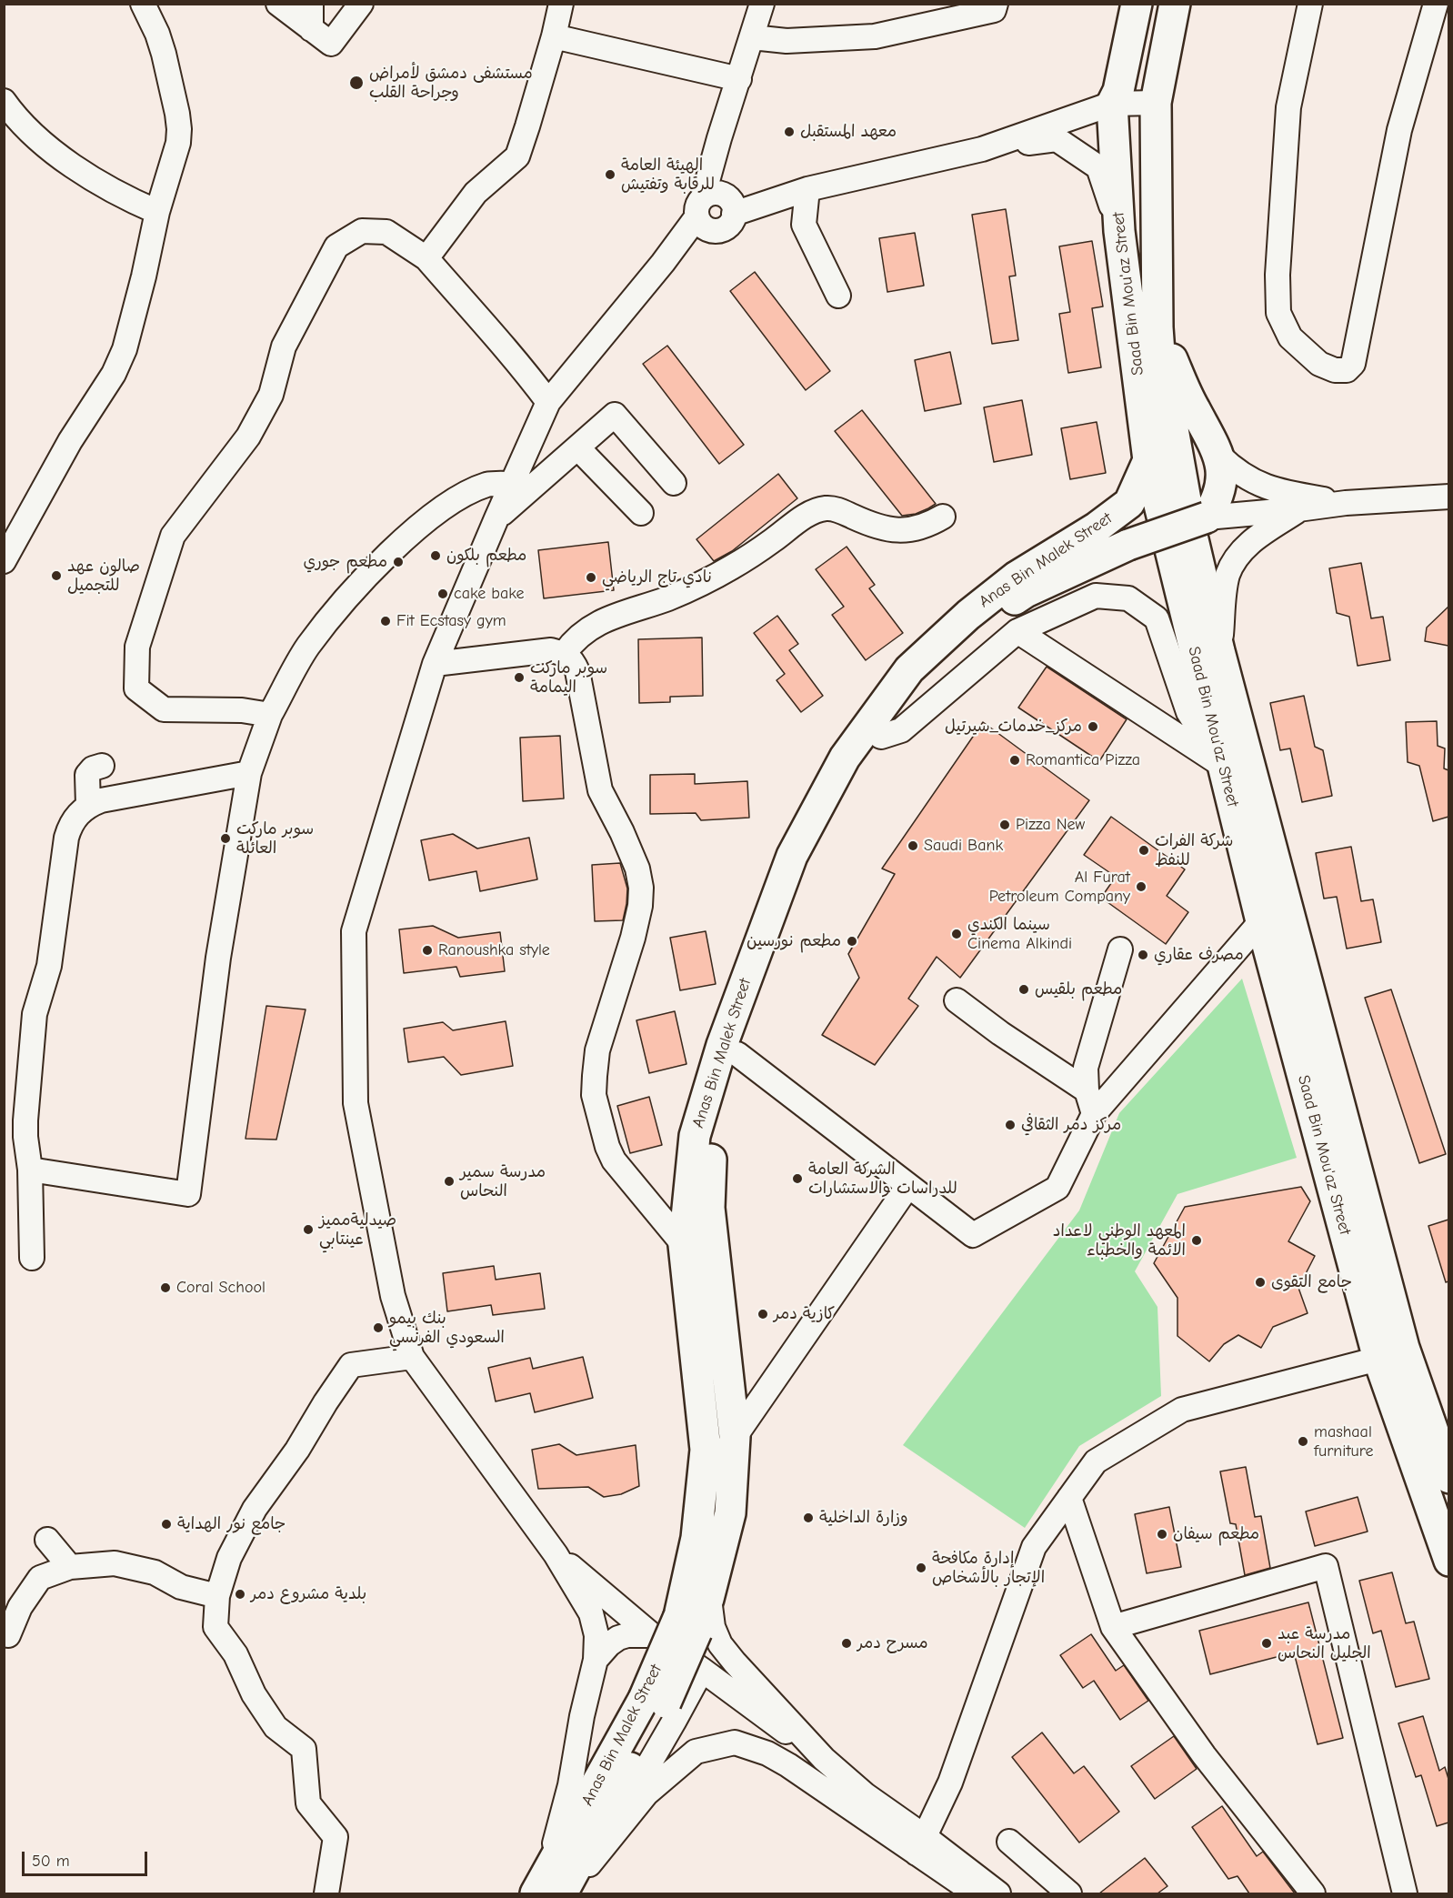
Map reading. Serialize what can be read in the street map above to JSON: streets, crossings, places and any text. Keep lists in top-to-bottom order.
{
  "streets": {
    "main road": ["Saad Bin Mou'az Street", "Anas Bin Malek Street"]
  },
  "crossings": [
    ["Saad Bin Mou'az Street", "Anas Bin Malek Street"]
  ],
  "places": [
    "مستشفى دمشق لأمراض وجراحة القلب",
    "معهد المستقبل",
    "الهيئة العامة للرقابة وتفتيش",
    "مطعم بلكون",
    "مطعم جوري",
    "صالون عهد للتجميل",
    "نادي تاج الرياضي",
    "cake bake",
    "Fit Ecstasy gym",
    "سوبر ماركت اليمامة",
    "مركز_خدمات_سيرتيل",
    "Romantica Pizza",
    "Pizza New",
    "سوبر ماركت العائلة",
    "Saudi Bank",
    "شركة الفرات للنفط",
    "Al Furat Petroleum Company",
    "سينما الكندي Cinema Alkindi",
    "مطعم نورسين",
    "Ranoushka style",
    "مصرف عقاري",
    "مطعم بلقيس",
    "مركز دمر الثقافي",
    "الشركة العامة للدراسات والاستشارات",
    "مدرسة سمير النحاس",
    "صيدليةمميز عينتابي",
    "المعهد الوطني لاعداد الائمة والخطباء",
    "جامع التقوى",
    "Coral School",
    "كازية دمر",
    "بنك بيمو السعودي الفرنسي",
    "mashaal furniture",
    "وزارة الداخلية",
    "جامع نور الهداية",
    "مطعم سيفان",
    "إدارة مكافحة الإتجار بالأشخاص",
    "بلدية مشروع دمر",
    "مسرح دمر",
    "مدرسة عبد الجليل النحاس"
  ],
  "scale_bar": "50 m"
}
